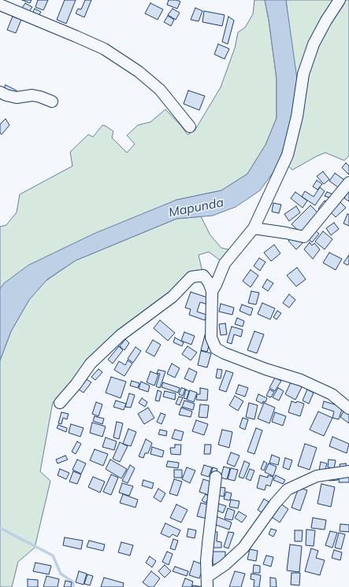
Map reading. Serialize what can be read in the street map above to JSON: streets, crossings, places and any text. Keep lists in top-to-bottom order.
{
  "water": ["Mapunda"]
}
